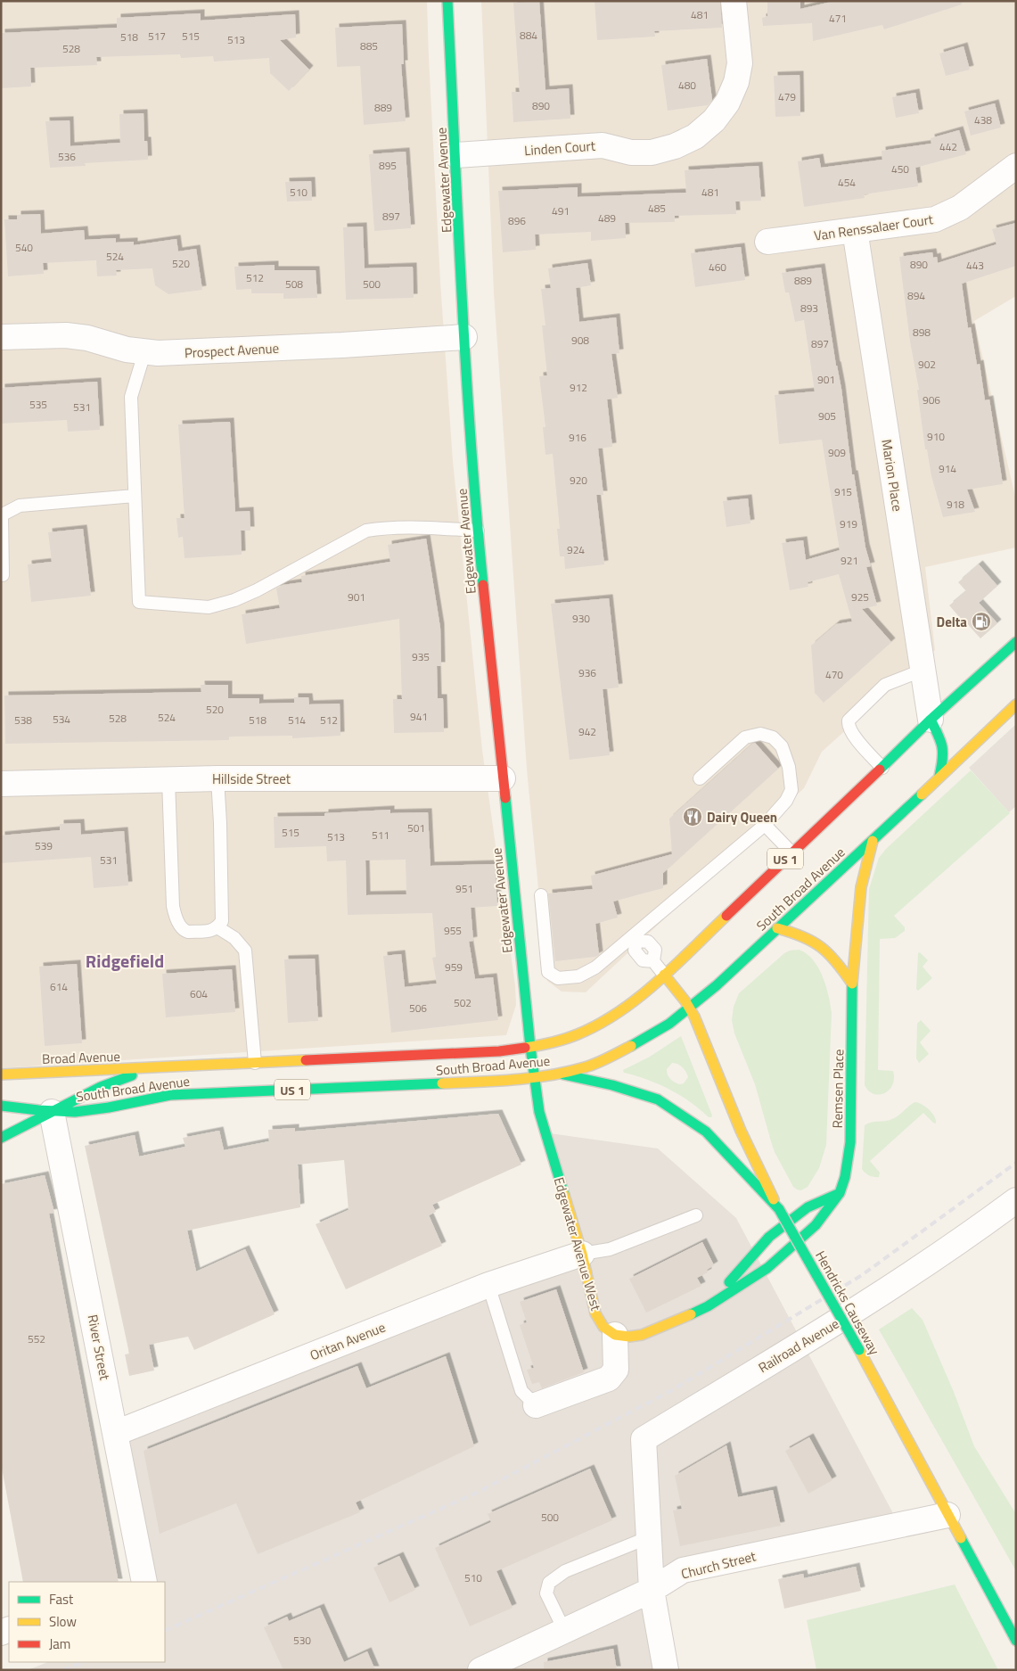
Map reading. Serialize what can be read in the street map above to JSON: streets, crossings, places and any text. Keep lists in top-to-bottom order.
{
  "streets": {
    "main road": [
      "Edgewater Avenue",
      "US 1",
      "South Broad Avenue",
      "Broad Avenue",
      "Remsen Place",
      "Edgewater Avenue West",
      "Hendricks Causeway"
    ],
    "street": [
      "Linden Court",
      "Van Renssalaer Court",
      "Prospect Avenue",
      "Marion Place",
      "Hillside Street",
      "Oritan Avenue",
      "Railroad Avenue",
      "River Street",
      "Church Street"
    ]
  },
  "crossings": [
    ["Linden Court", "Edgewater Avenue"],
    ["Edgewater Avenue", "Prospect Avenue"],
    ["Edgewater Avenue", "Hillside Street"],
    ["Edgewater Avenue", "South Broad Avenue"],
    ["Edgewater Avenue", "Edgewater Avenue West"],
    ["Van Renssalaer Court", "Marion Place"],
    ["Marion Place", "South Broad Avenue"],
    ["US 1", "South Broad Avenue"],
    ["US 1", "River Street"],
    ["South Broad Avenue", "Broad Avenue"],
    ["South Broad Avenue", "Remsen Place"],
    ["South Broad Avenue", "Edgewater Avenue West"],
    ["South Broad Avenue", "Hendricks Causeway"],
    ["South Broad Avenue", "River Street"],
    ["Remsen Place", "Edgewater Avenue West"],
    ["Edgewater Avenue West", "Oritan Avenue"],
    ["Hendricks Causeway", "Church Street"],
    ["Oritan Avenue", "River Street"]
  ],
  "districts": ["Ridgefield"],
  "places": {
    "fuel station": ["Delta"],
    "restaurant": ["Dairy Queen"]
  },
  "house_numbers": [
    "481",
    "471",
    "884",
    "517",
    "515",
    "518",
    "513",
    "885",
    "528",
    "480",
    "479",
    "890",
    "889",
    "438",
    "442",
    "536",
    "895",
    "450",
    "454",
    "510",
    "481",
    "485",
    "491",
    "897",
    "489",
    "896",
    "540",
    "524",
    "520",
    "890",
    "443",
    "460",
    "512",
    "889",
    "508",
    "500",
    "894",
    "893",
    "898",
    "908",
    "897",
    "902",
    "901",
    "912",
    "906",
    "535",
    "531",
    "905",
    "910",
    "916",
    "909",
    "914",
    "920",
    "915",
    "918",
    "919",
    "924",
    "921",
    "901",
    "925",
    "930",
    "935",
    "936",
    "470",
    "520",
    "941",
    "524",
    "528",
    "534",
    "538",
    "518",
    "514",
    "512",
    "942",
    "501",
    "515",
    "511",
    "513",
    "539",
    "531",
    "951",
    "955",
    "959",
    "614",
    "604",
    "502",
    "506",
    "552",
    "500",
    "510",
    "530"
  ],
  "legend": ["Fast", "Slow", "Jam"]
}
